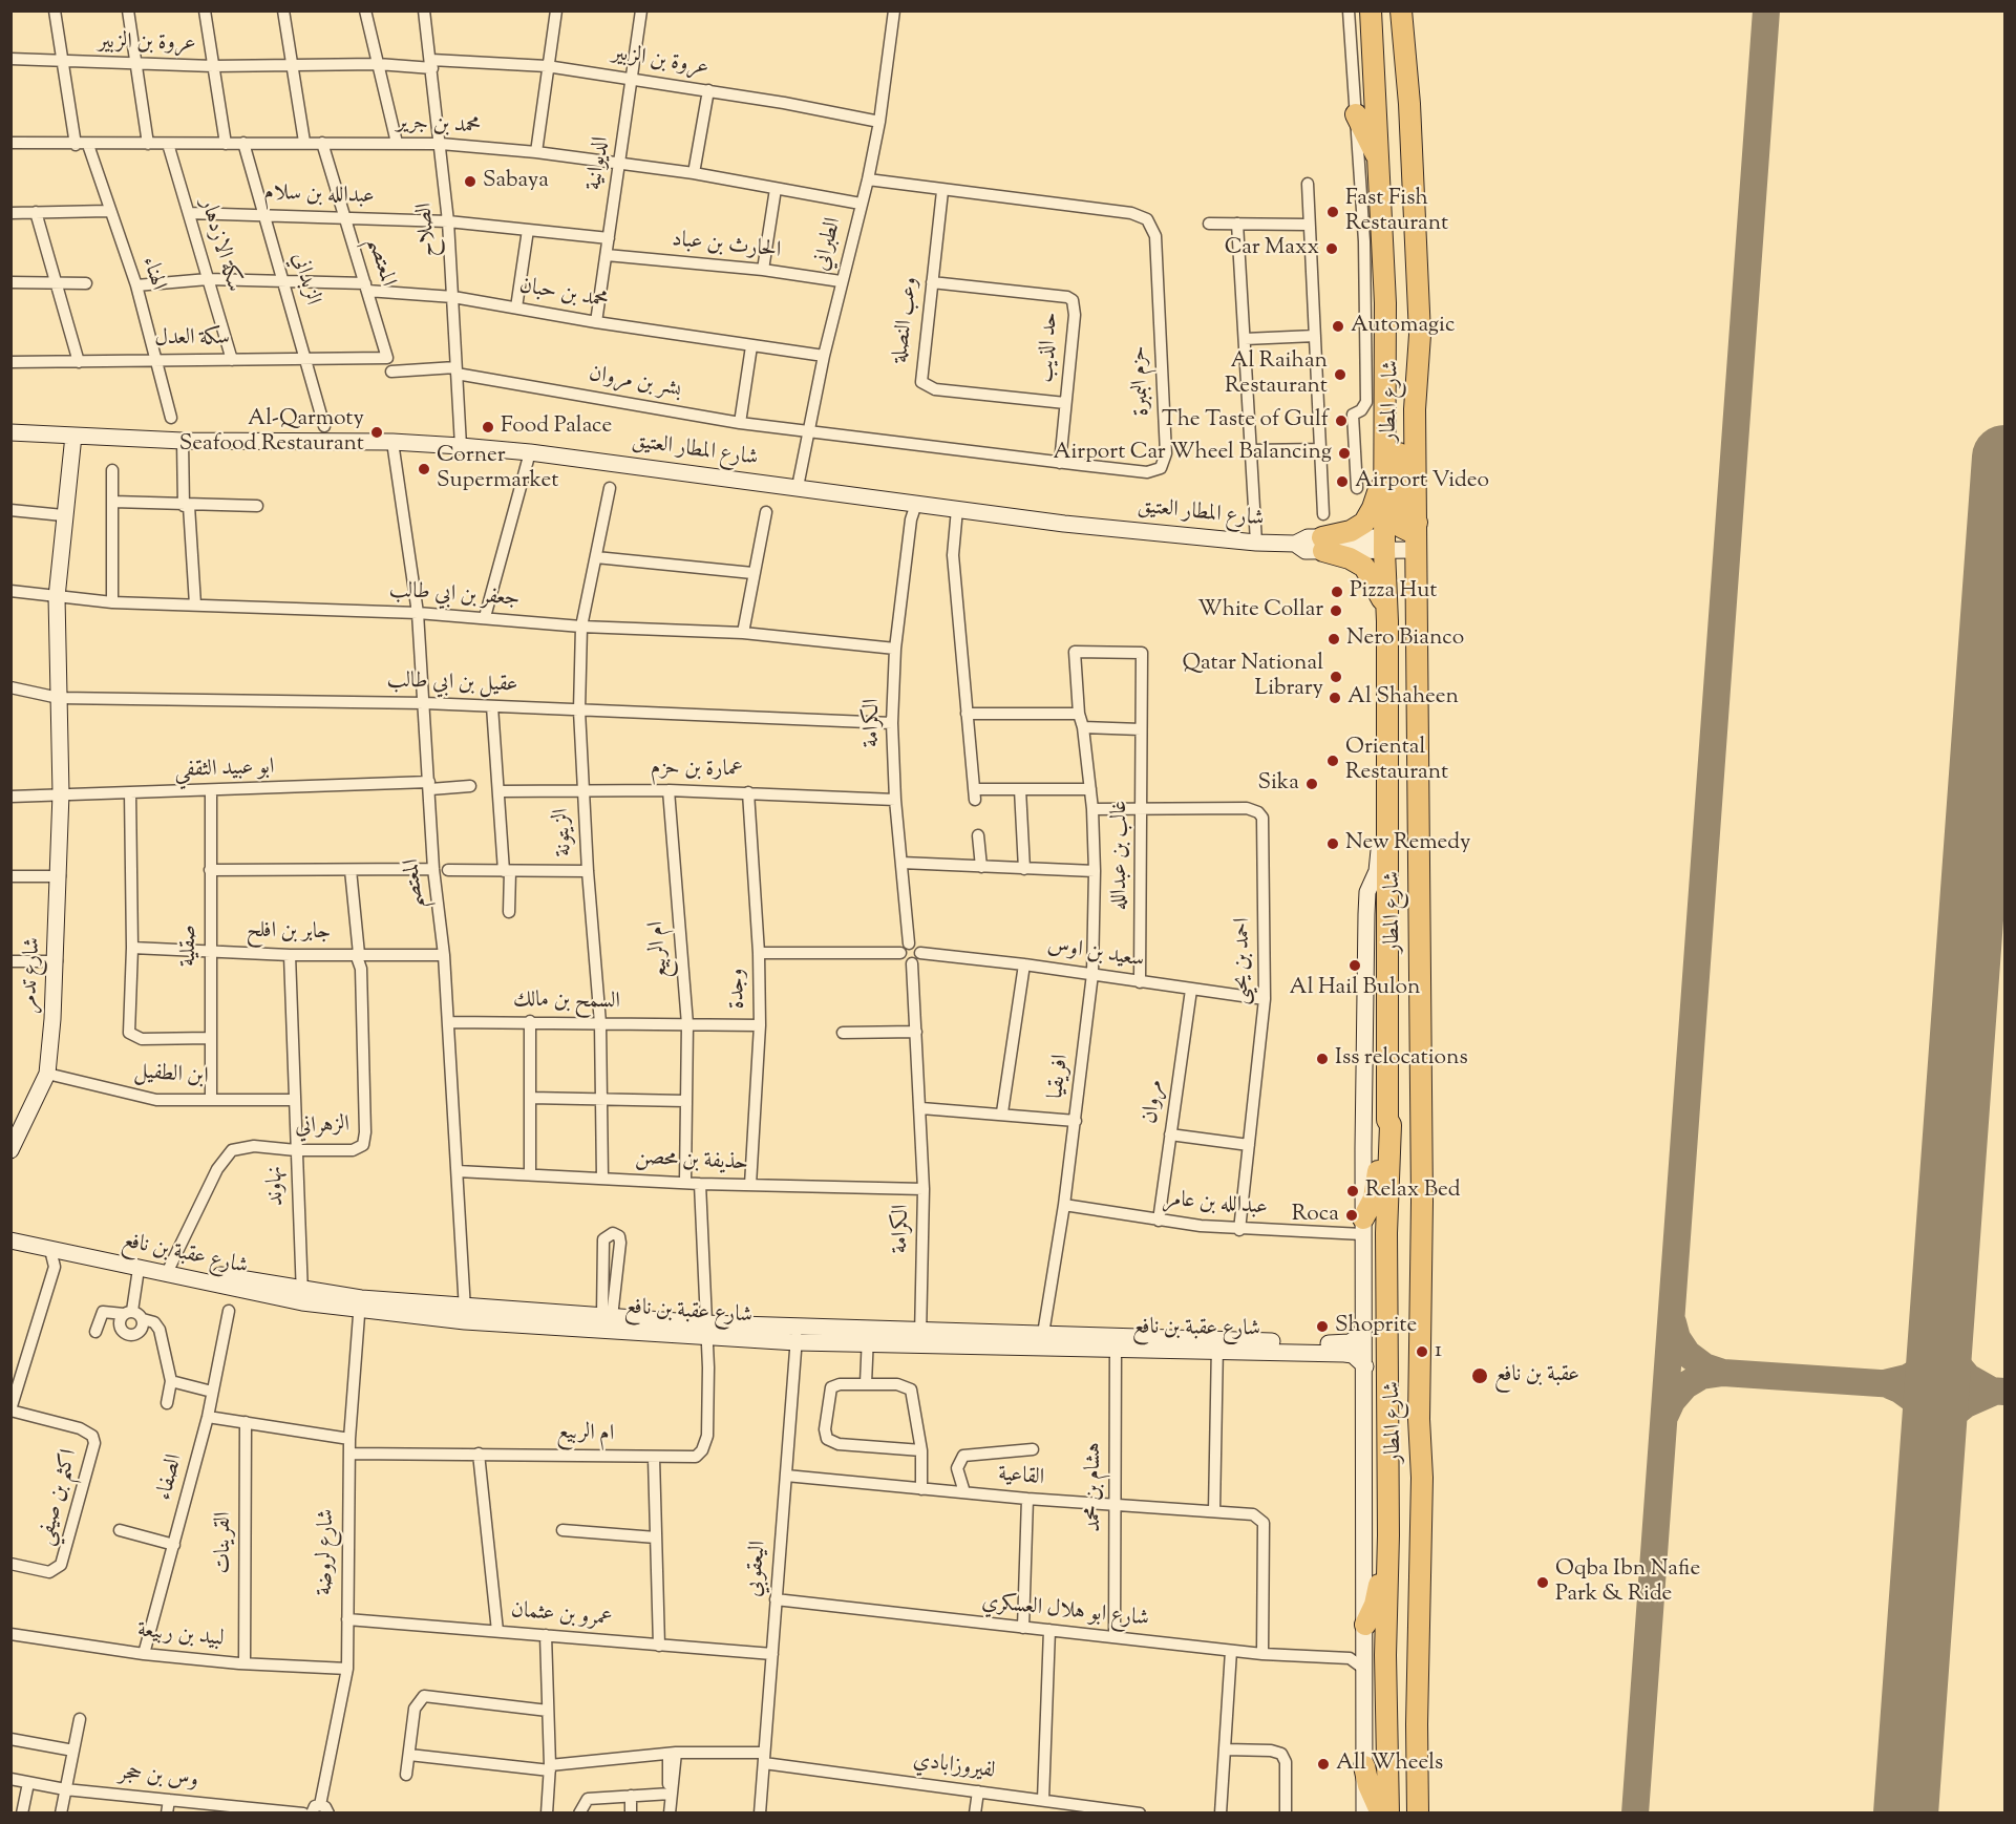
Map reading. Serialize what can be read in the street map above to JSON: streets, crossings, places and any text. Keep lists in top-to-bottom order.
{
  "streets": {
    "highway": ["شارع المطار"],
    "street": [
      "عروة بن الزبير",
      "محمد بن جرير",
      "الديوانية",
      "عبدالله بن سلام",
      "الصلاح",
      "الطبراني",
      "سكة الازدهار",
      "الحارث بن عباد",
      "المعتصم",
      "الهناء",
      "الزبداني",
      "محمد بن حبان",
      "وعب النصلة",
      "سكة العدل",
      "حد الذيب",
      "حزم البمبرة",
      "بشر بن مروان",
      "شارع المطار العتيق",
      "جعفر بن ابي طالب",
      "عقيل بن ابي طالب",
      "الكرامة",
      "ابو عبيد الثقفي",
      "عمارة بن حزم",
      "الزيتونة",
      "غالب بن عبدالله",
      "جابر بن افلح",
      "صقلية",
      "ام الربيع",
      "سعيد بن اوس",
      "احمد بن يحيى",
      "شارع تدمر",
      "وجدة",
      "السمح بن مالك",
      "ابن الطفيل",
      "افريقيا",
      "مروان",
      "الزهراني",
      "حذيفة بن محصن",
      "نهاوند",
      "عبدالله بن عامر",
      "شارع عقبة بن نافع",
      "الصفاء",
      "القاعية",
      "هشام بن محمد",
      "اكثم بن صيفي",
      "القرينات",
      "شارع لروضة",
      "اليعقوبي",
      "شارع ابو هلال العسكري",
      "عمرو بن عثمان",
      "لبيد بن ربيعة",
      "لفيروزابادي",
      "وس بن حجر"
    ]
  },
  "crossings": [
    ["عروة بن الزبير", "الديوانية"],
    ["عروة بن الزبير", "الصلاح"],
    ["عروة بن الزبير", "الطبراني"],
    ["محمد بن جرير", "الديوانية"],
    ["محمد بن جرير", "الصلاح"],
    ["محمد بن جرير", "الطبراني"],
    ["محمد بن جرير", "سكة الازدهار"],
    ["محمد بن جرير", "المعتصم"],
    ["محمد بن جرير", "الهناء"],
    ["محمد بن جرير", "الزبداني"],
    ["الديوانية", "الحارث بن عباد"],
    ["الديوانية", "محمد بن حبان"],
    ["عبدالله بن سلام", "الصلاح"],
    ["عبدالله بن سلام", "سكة الازدهار"],
    ["عبدالله بن سلام", "المعتصم"],
    ["عبدالله بن سلام", "الزبداني"],
    ["الصلاح", "محمد بن حبان"],
    ["الصلاح", "بشر بن مروان"],
    ["الصلاح", "شارع المطار العتيق"],
    ["الطبراني", "الحارث بن عباد"],
    ["الطبراني", "محمد بن حبان"],
    ["الطبراني", "حزم البمبرة"],
    ["الطبراني", "بشر بن مروان"],
    ["الطبراني", "شارع المطار العتيق"],
    ["سكة الازدهار", "محمد بن حبان"],
    ["سكة الازدهار", "سكة العدل"],
    ["المعتصم", "محمد بن حبان"],
    ["المعتصم", "سكة العدل"],
    ["المعتصم", "شارع المطار العتيق"],
    ["المعتصم", "جعفر بن ابي طالب"],
    ["المعتصم", "عقيل بن ابي طالب"],
    ["المعتصم", "ابو عبيد الثقفي"],
    ["المعتصم", "جابر بن افلح"],
    ["المعتصم", "السمح بن مالك"],
    ["المعتصم", "حذيفة بن محصن"],
    ["المعتصم", "شارع عقبة بن نافع"],
    ["الهناء", "محمد بن حبان"],
    ["الهناء", "سكة العدل"],
    ["الزبداني", "محمد بن حبان"],
    ["الزبداني", "سكة العدل"],
    ["وعب النصلة", "حد الذيب"],
    ["وعب النصلة", "حزم البمبرة"],
    ["حد الذيب", "حزم البمبرة"],
    ["حزم البمبرة", "بشر بن مروان"],
    ["شارع المطار", "شارع المطار العتيق"],
    ["شارع المطار", "عبدالله بن عامر"],
    ["شارع المطار", "شارع عقبة بن نافع"],
    ["شارع المطار العتيق", "الكرامة"],
    ["شارع المطار العتيق", "شارع تدمر"],
    ["جعفر بن ابي طالب", "الكرامة"],
    ["جعفر بن ابي طالب", "الزيتونة"],
    ["جعفر بن ابي طالب", "شارع تدمر"],
    ["عقيل بن ابي طالب", "الكرامة"],
    ["عقيل بن ابي طالب", "الزيتونة"],
    ["عقيل بن ابي طالب", "شارع تدمر"],
    ["الكرامة", "عمارة بن حزم"],
    ["الكرامة", "سعيد بن اوس"],
    ["الكرامة", "حذيفة بن محصن"],
    ["الكرامة", "شارع عقبة بن نافع"],
    ["ابو عبيد الثقفي", "صقلية"],
    ["ابو عبيد الثقفي", "شارع تدمر"],
    ["عمارة بن حزم", "الزيتونة"],
    ["عمارة بن حزم", "ام الربيع"],
    ["عمارة بن حزم", "وجدة"],
    ["الزيتونة", "السمح بن مالك"],
    ["الزيتونة", "حذيفة بن محصن"],
    ["غالب بن عبدالله", "سعيد بن اوس"],
    ["غالب بن عبدالله", "احمد بن يحيى"],
    ["غالب بن عبدالله", "افريقيا"],
    ["جابر بن افلح", "صقلية"],
    ["جابر بن افلح", "الزهراني"],
    ["جابر بن افلح", "نهاوند"],
    ["صقلية", "ابن الطفيل"],
    ["ام الربيع", "السمح بن مالك"],
    ["ام الربيع", "حذيفة بن محصن"],
    ["ام الربيع", "شارع عقبة بن نافع"],
    ["ام الربيع", "شارع لروضة"],
    ["سعيد بن اوس", "احمد بن يحيى"],
    ["سعيد بن اوس", "افريقيا"],
    ["سعيد بن اوس", "مروان"],
    ["احمد بن يحيى", "عبدالله بن عامر"],
    ["شارع تدمر", "ابن الطفيل"],
    ["وجدة", "السمح بن مالك"],
    ["وجدة", "حذيفة بن محصن"],
    ["ابن الطفيل", "نهاوند"],
    ["افريقيا", "عبدالله بن عامر"],
    ["افريقيا", "شارع عقبة بن نافع"],
    ["مروان", "عبدالله بن عامر"],
    ["الزهراني", "نهاوند"],
    ["الزهراني", "شارع عقبة بن نافع"],
    ["نهاوند", "شارع عقبة بن نافع"],
    ["شارع عقبة بن نافع", "هشام بن محمد"],
    ["شارع عقبة بن نافع", "شارع لروضة"],
    ["شارع عقبة بن نافع", "اليعقوبي"],
    ["الصفاء", "لبيد بن ربيعة"],
    ["القاعية", "هشام بن محمد"],
    ["القاعية", "اليعقوبي"],
    ["القاعية", "شارع ابو هلال العسكري"],
    ["هشام بن محمد", "شارع ابو هلال العسكري"],
    ["القرينات", "لبيد بن ربيعة"],
    ["شارع لروضة", "عمرو بن عثمان"],
    ["شارع لروضة", "لبيد بن ربيعة"],
    ["اليعقوبي", "شارع ابو هلال العسكري"],
    ["اليعقوبي", "عمرو بن عثمان"],
    ["اليعقوبي", "لفيروزابادي"]
  ],
  "places": [
    "Sabaya",
    "Fast Fish Restaurant",
    "Car Maxx",
    "Automagic",
    "Al Raihan Restaurant",
    "The Taste of Gulf",
    "Food Palace",
    "Al-Qarmoty Seafood Restaurant",
    "Airport Car Wheel Balancing",
    "Corner Supermarket",
    "Airport Video",
    "Pizza Hut",
    "White Collar",
    "Nero Bianco",
    "Qatar National Library",
    "Al Shaheen",
    "Oriental Restaurant",
    "Sika",
    "New Remedy",
    "Al Hail Bulon",
    "Iss relocations",
    "Relax Bed",
    "Roca",
    "Shoprite",
    "1",
    "عقبة بن نافع",
    "Oqba Ibn Nafie Park & Ride",
    "All Wheels"
  ]
}
